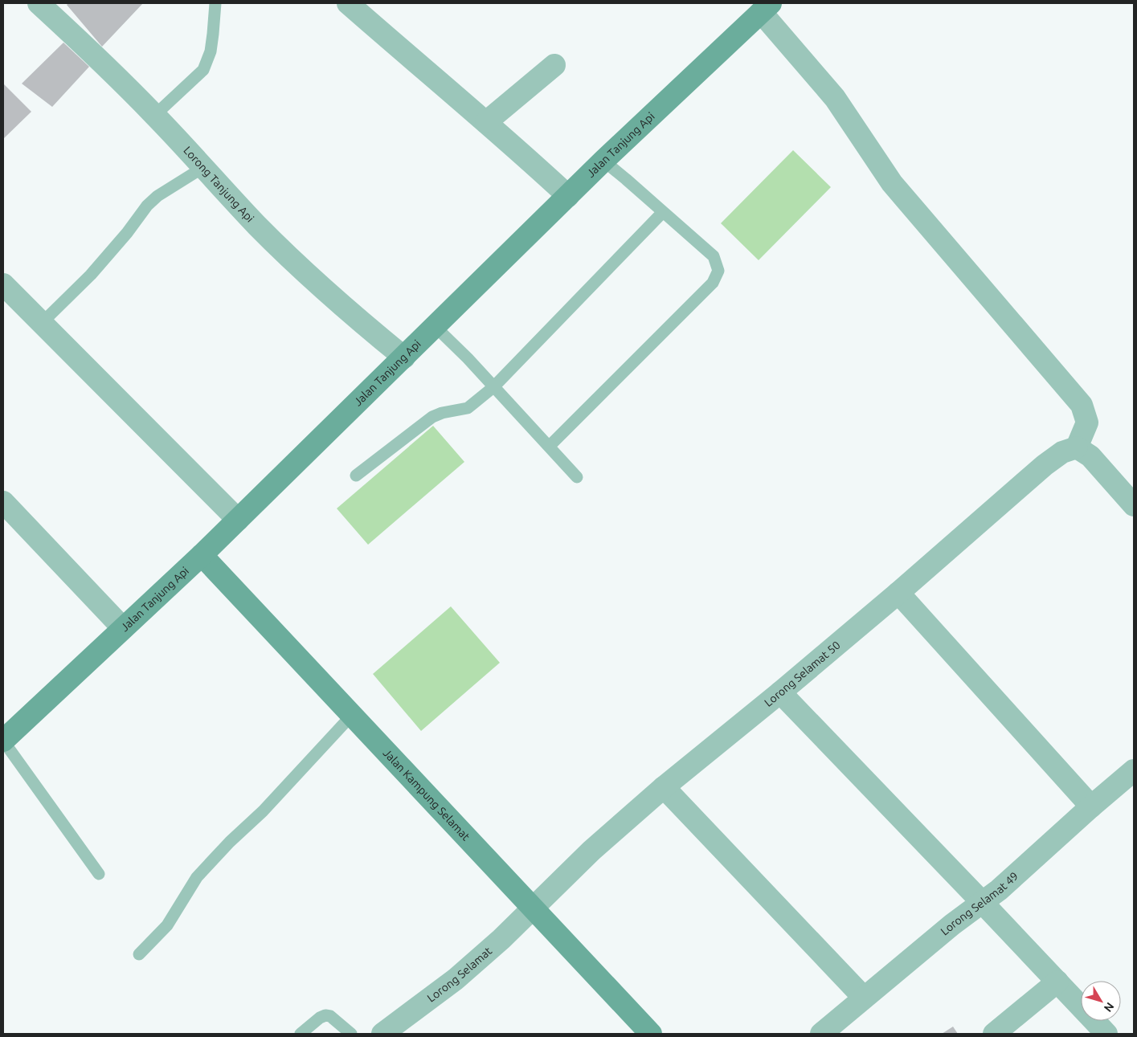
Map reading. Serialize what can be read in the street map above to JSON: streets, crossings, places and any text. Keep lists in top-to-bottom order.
{
  "streets": {
    "street": [
      "Jalan Tanjung Api",
      "Lorong Tanjung Api",
      "Lorong Selamat 50",
      "Jalan Kampung Selamat",
      "Lorong Selamat 49",
      "Lorong Selamat"
    ]
  },
  "crossings": [
    ["Jalan Tanjung Api", "Lorong Tanjung Api"],
    ["Jalan Tanjung Api", "Jalan Kampung Selamat"],
    ["Lorong Selamat 50", "Jalan Kampung Selamat"],
    ["Lorong Selamat 50", "Lorong Selamat"],
    ["Jalan Kampung Selamat", "Lorong Selamat"]
  ],
  "north": "bottom right"
}
